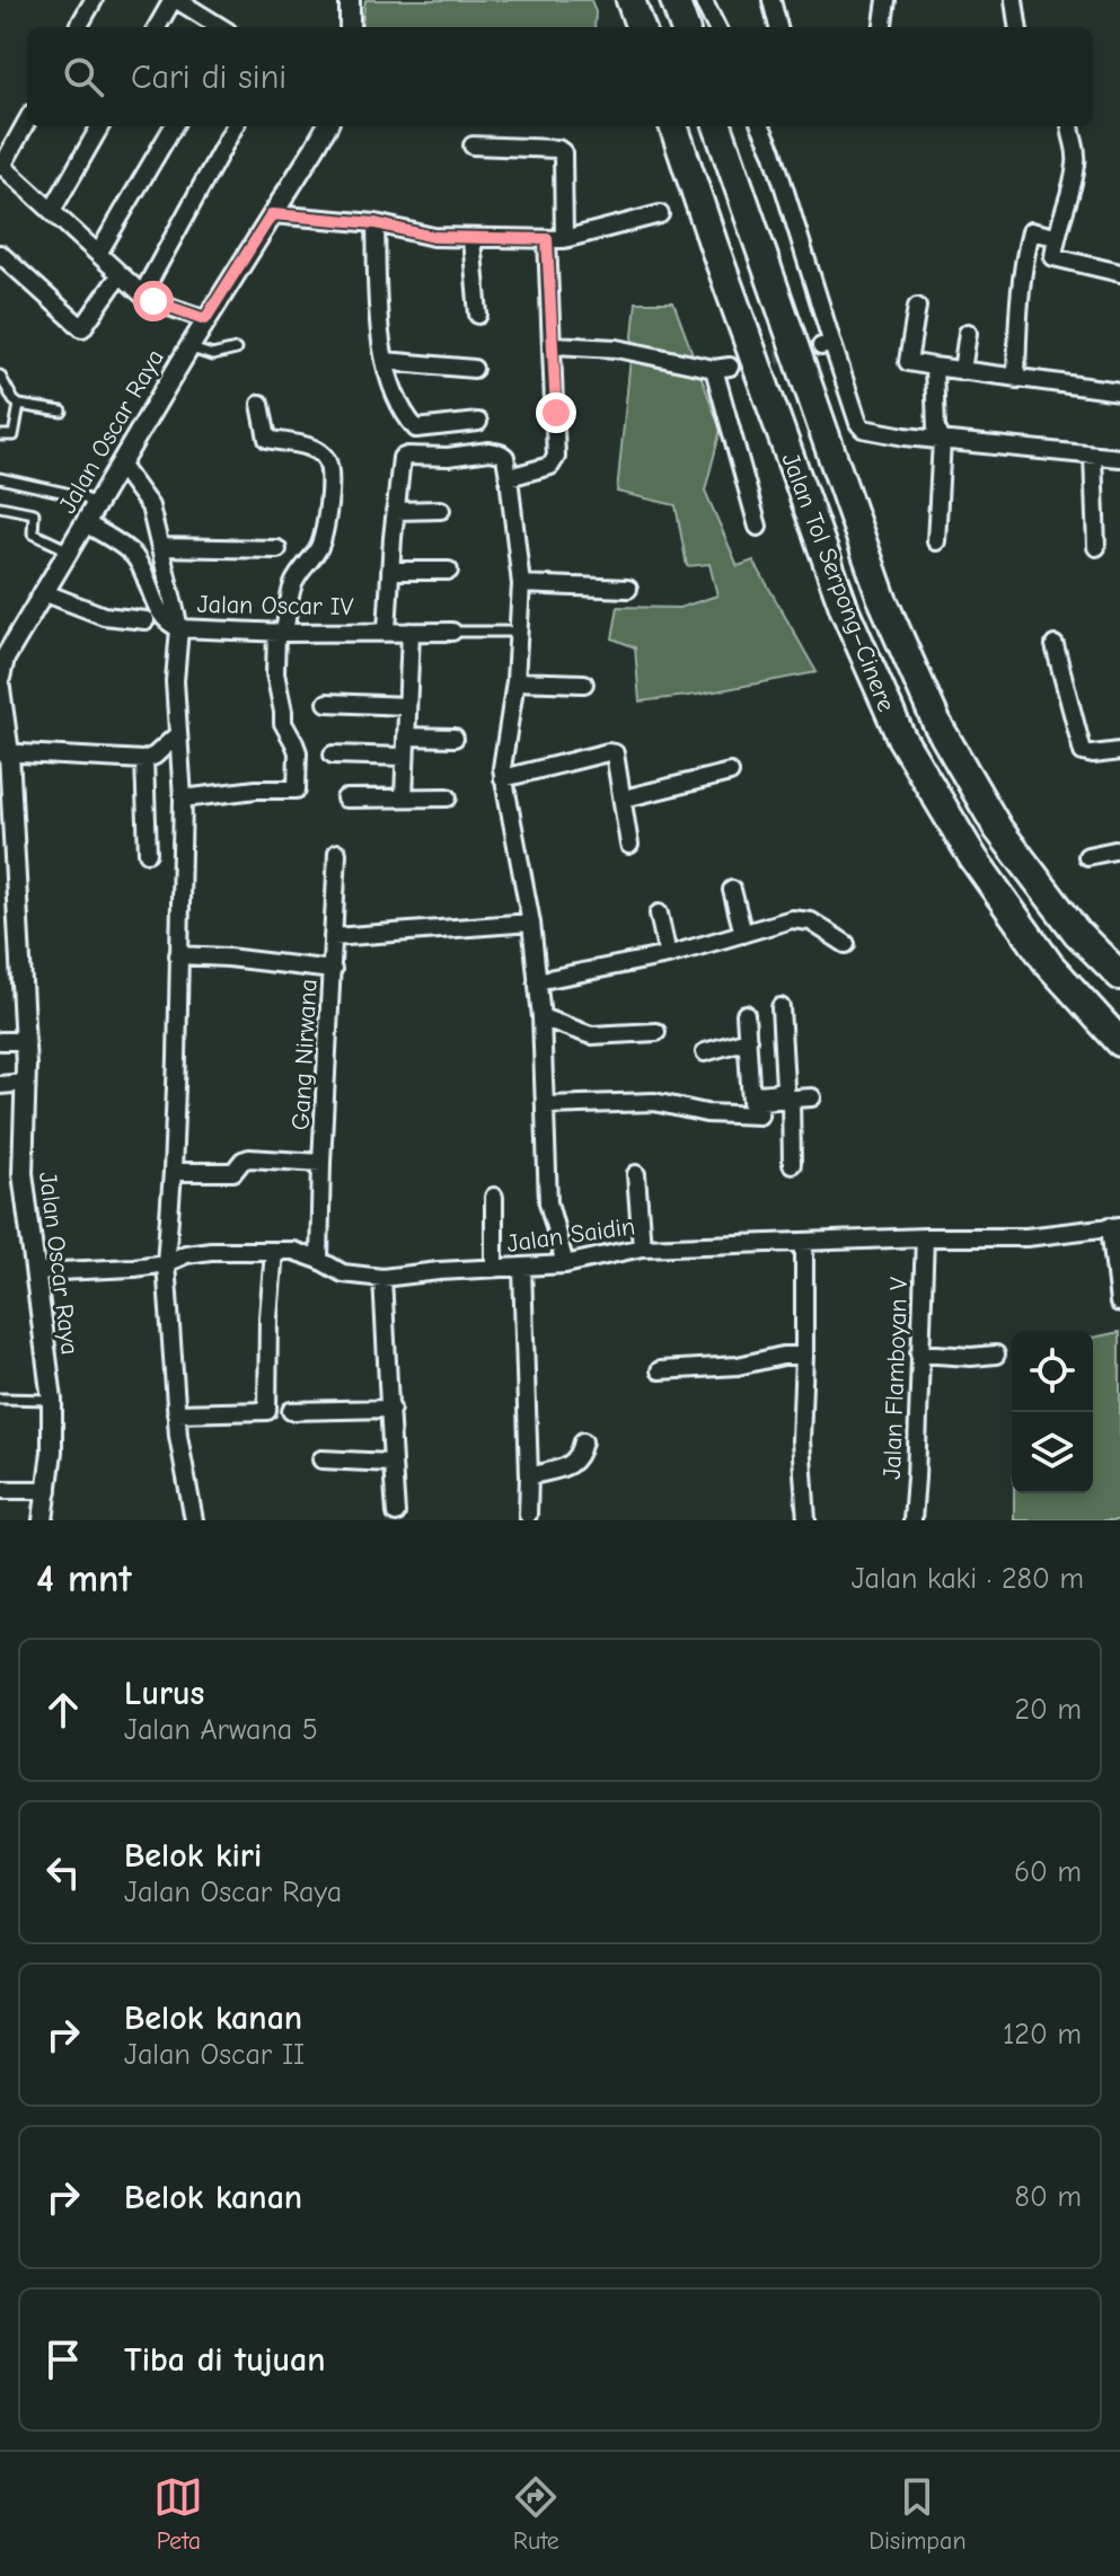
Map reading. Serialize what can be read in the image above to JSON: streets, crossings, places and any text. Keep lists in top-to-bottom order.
{
  "streets": {
    "highway": ["Jalan Tol Serpong–Cinere"],
    "street": [
      "Jalan Oscar Raya",
      "Jalan Oscar IV",
      "Gang Nirwana",
      "Jalan Saidin",
      "Jalan Flamboyan V"
    ]
  },
  "crossings": [
    ["Jalan Oscar Raya", "Jalan Oscar IV"],
    ["Jalan Oscar Raya", "Jalan Saidin"],
    ["Gang Nirwana", "Jalan Saidin"],
    ["Jalan Saidin", "Jalan Flamboyan V"]
  ],
  "page": {
    "search": "Cari di sini",
    "heading": ["4 mnt", "Jalan kaki · 280 m"],
    "list": [
      ["Lurus", "Jalan Arwana 5", "20 m"],
      ["Belok kiri", "Jalan Oscar Raya", "60 m"],
      ["Belok kanan", "Jalan Oscar II", "120 m"],
      ["Belok kanan", "80 m"],
      "Tiba di tujuan"
    ],
    "nav": ["Peta", "Rute", "Disimpan"]
  }
}
